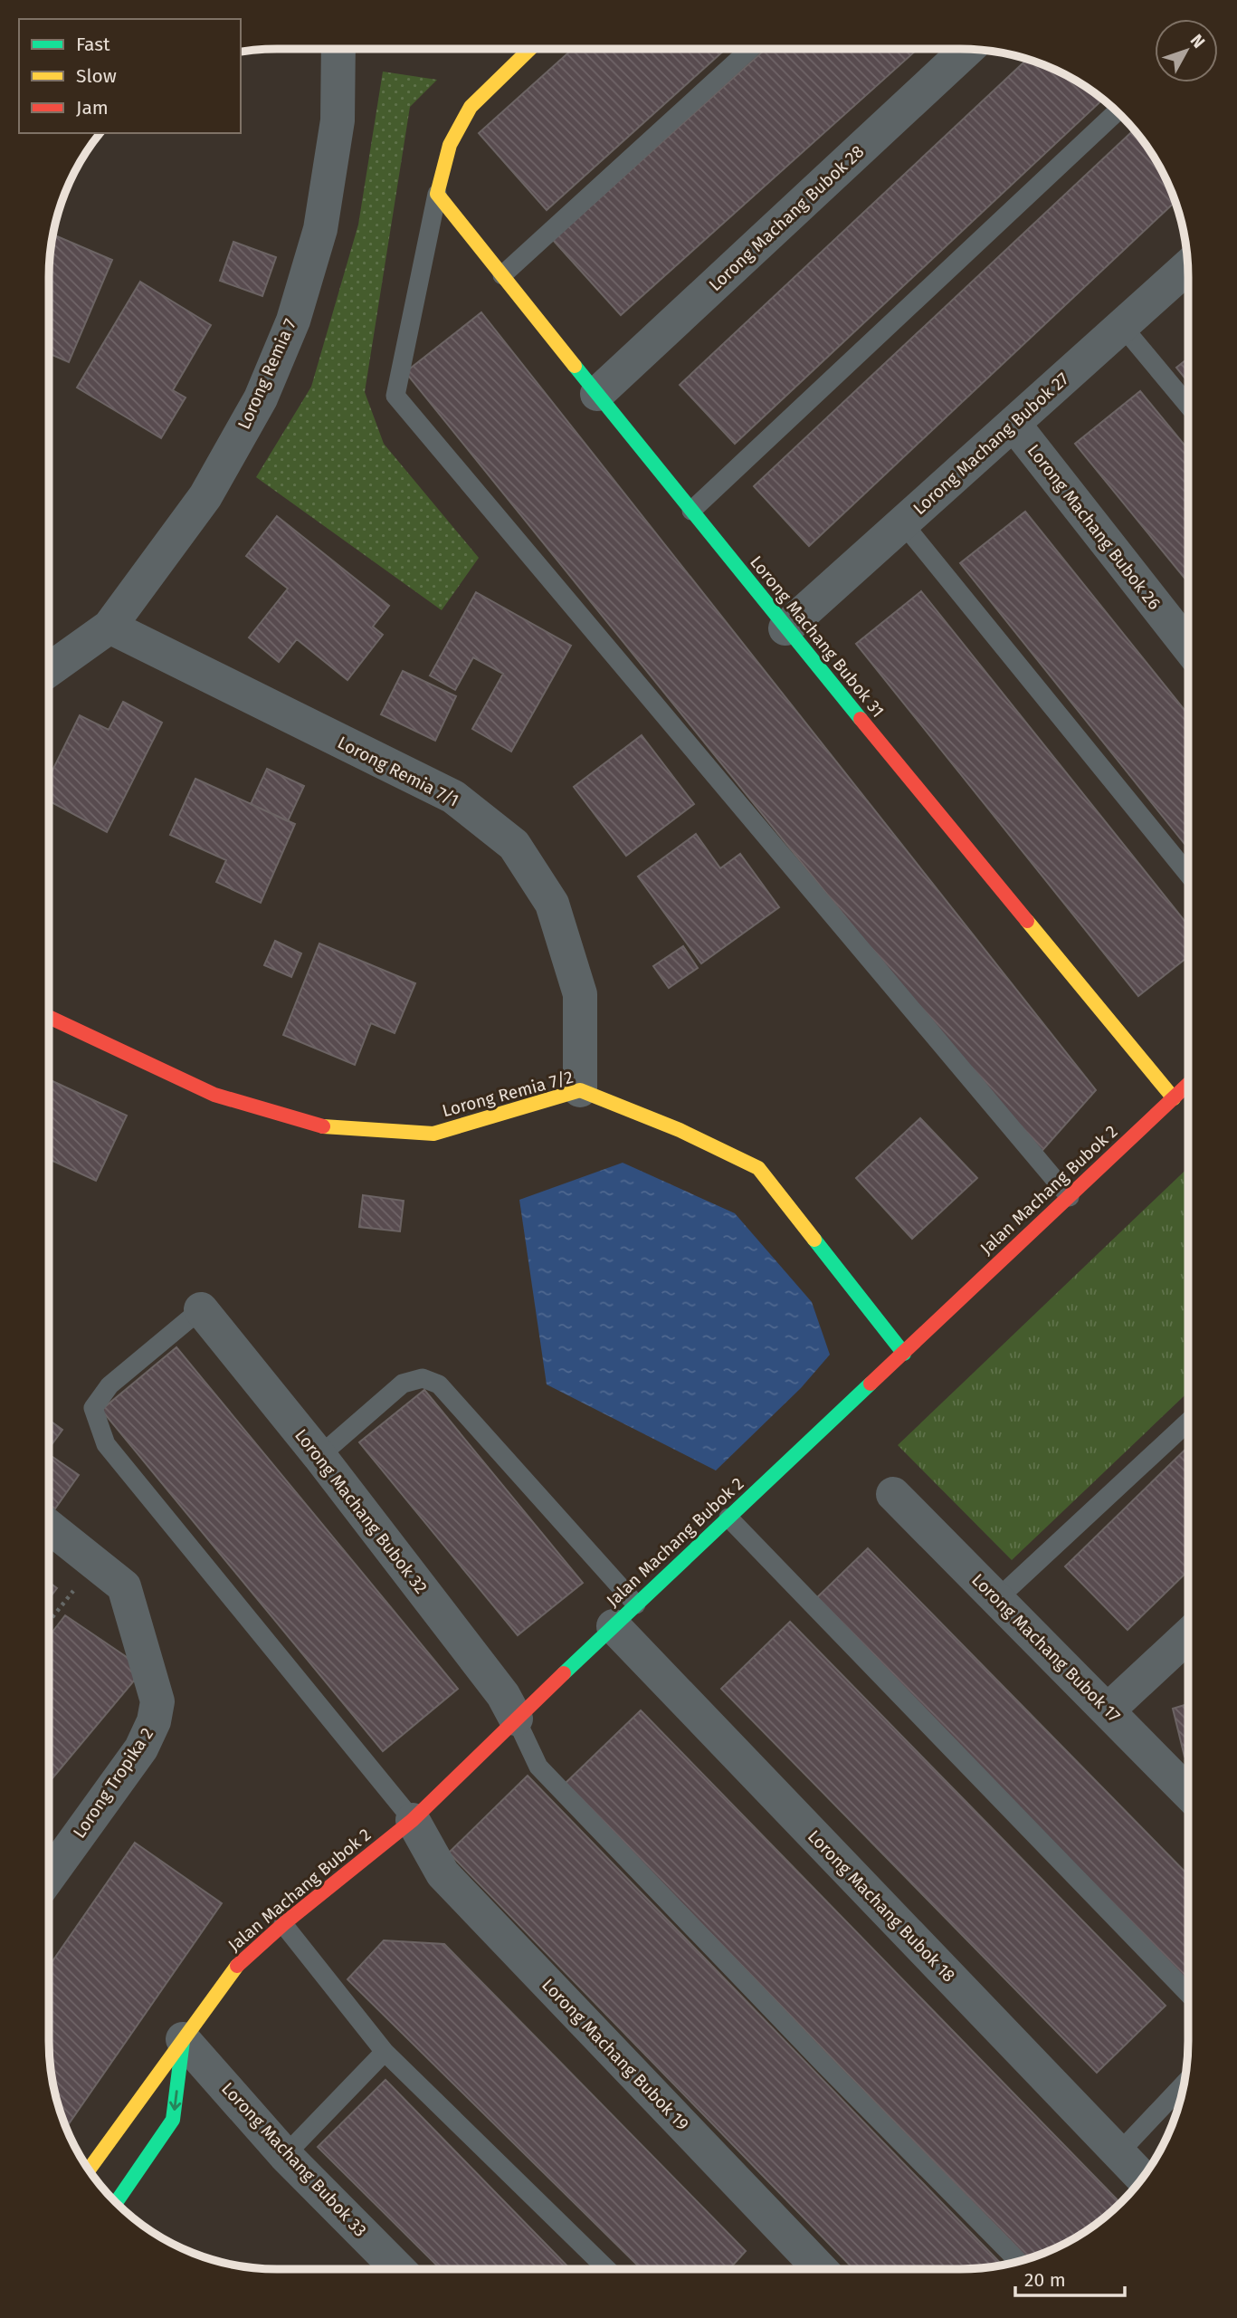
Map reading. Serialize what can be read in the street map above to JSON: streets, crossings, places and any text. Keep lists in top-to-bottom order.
{
  "streets": {
    "street": [
      "Lorong Machang Bubok 28",
      "Lorong Remia 7",
      "Lorong Machang Bubok 27",
      "Lorong Machang Bubok 26",
      "Lorong Machang Bubok 31",
      "Lorong Remia 7/1",
      "Lorong Remia 7/2",
      "Jalan Machang Bubok 2",
      "Lorong Machang Bubok 32",
      "Lorong Machang Bubok 17",
      "Lorong Tropika 2",
      "Lorong Machang Bubok 18",
      "Lorong Machang Bubok 19",
      "Lorong Machang Bubok 33"
    ]
  },
  "crossings": [
    ["Lorong Machang Bubok 28", "Lorong Machang Bubok 31"],
    ["Lorong Remia 7", "Lorong Remia 7/1"],
    ["Lorong Machang Bubok 27", "Lorong Machang Bubok 26"],
    ["Lorong Machang Bubok 27", "Lorong Machang Bubok 31"],
    ["Lorong Machang Bubok 31", "Jalan Machang Bubok 2"],
    ["Lorong Remia 7/1", "Lorong Remia 7/2"],
    ["Lorong Remia 7/2", "Jalan Machang Bubok 2"],
    ["Jalan Machang Bubok 2", "Lorong Machang Bubok 32"],
    ["Jalan Machang Bubok 2", "Lorong Machang Bubok 18"],
    ["Jalan Machang Bubok 2", "Lorong Machang Bubok 19"],
    ["Jalan Machang Bubok 2", "Lorong Machang Bubok 33"]
  ],
  "legend": ["Fast", "Slow", "Jam"],
  "scale_bar": "20 m",
  "north": "top right"
}
